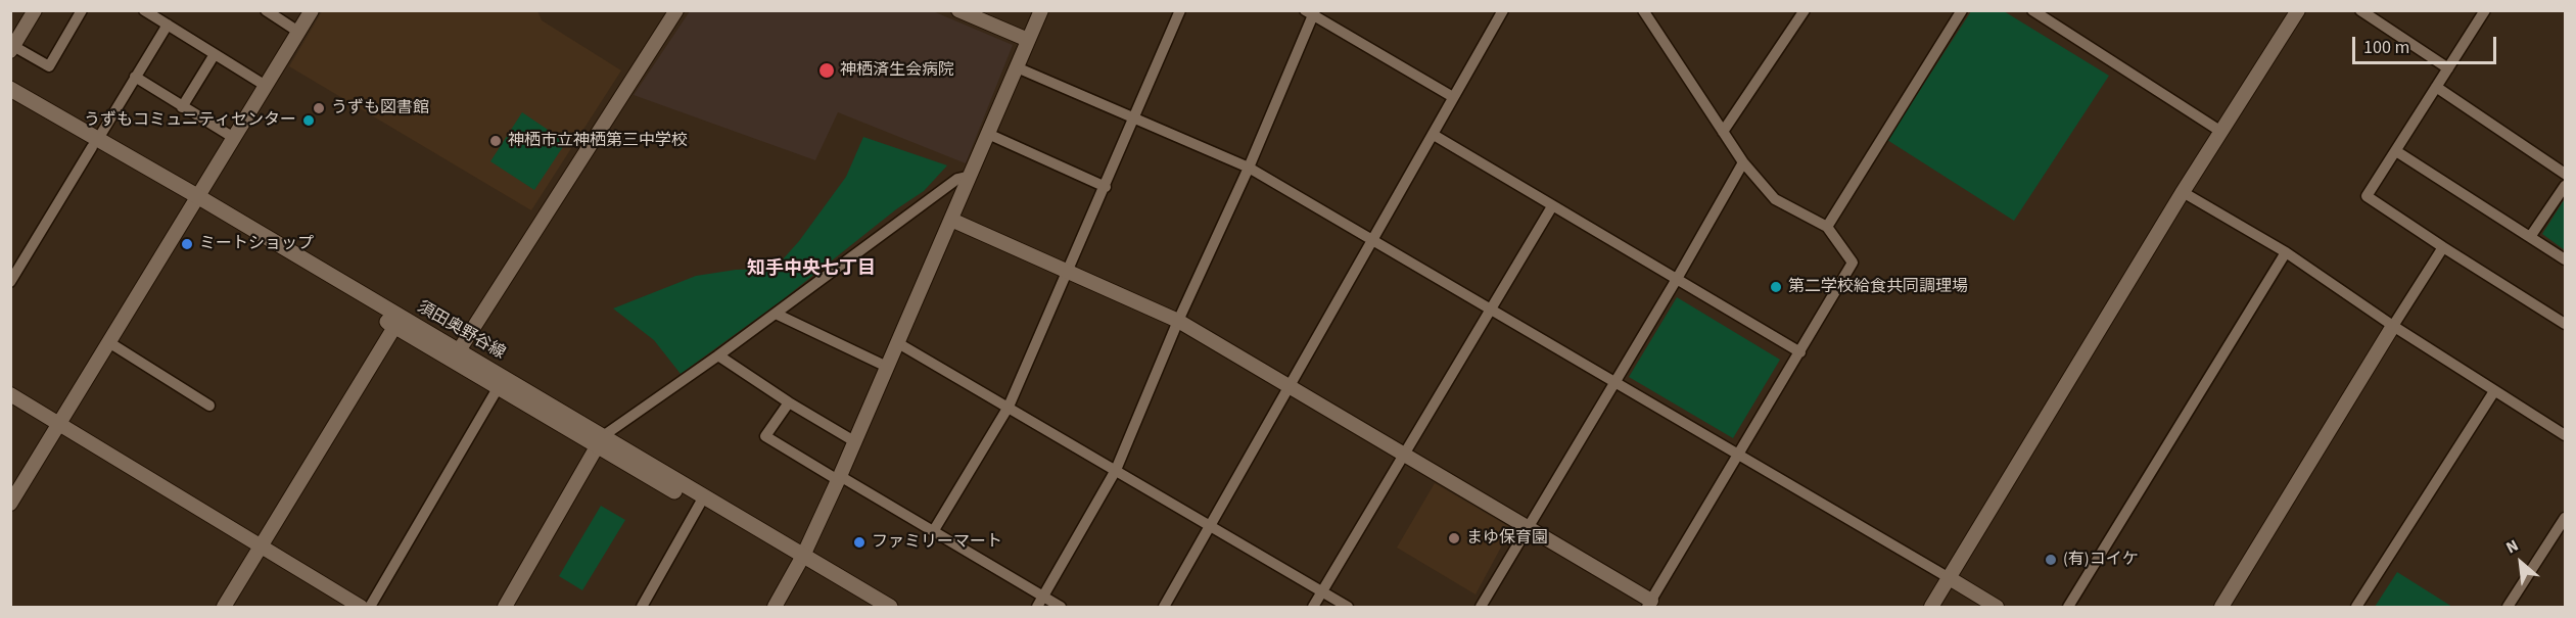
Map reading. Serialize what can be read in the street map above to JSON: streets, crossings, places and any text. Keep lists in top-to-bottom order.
{
  "streets": {
    "main road": ["須田奥野谷線"]
  },
  "districts": ["知手中央七丁目"],
  "places": [
    "神栖済生会病院",
    "うずも図書館",
    "うずもコミュニティセンター",
    "神栖市立神栖第三中学校",
    "ミートショップ",
    "第二学校給食共同調理場",
    "まゆ保育園",
    "ファミリーマート",
    "(有)コイケ"
  ],
  "scale_bar": "100 m",
  "north": "top left"
}
